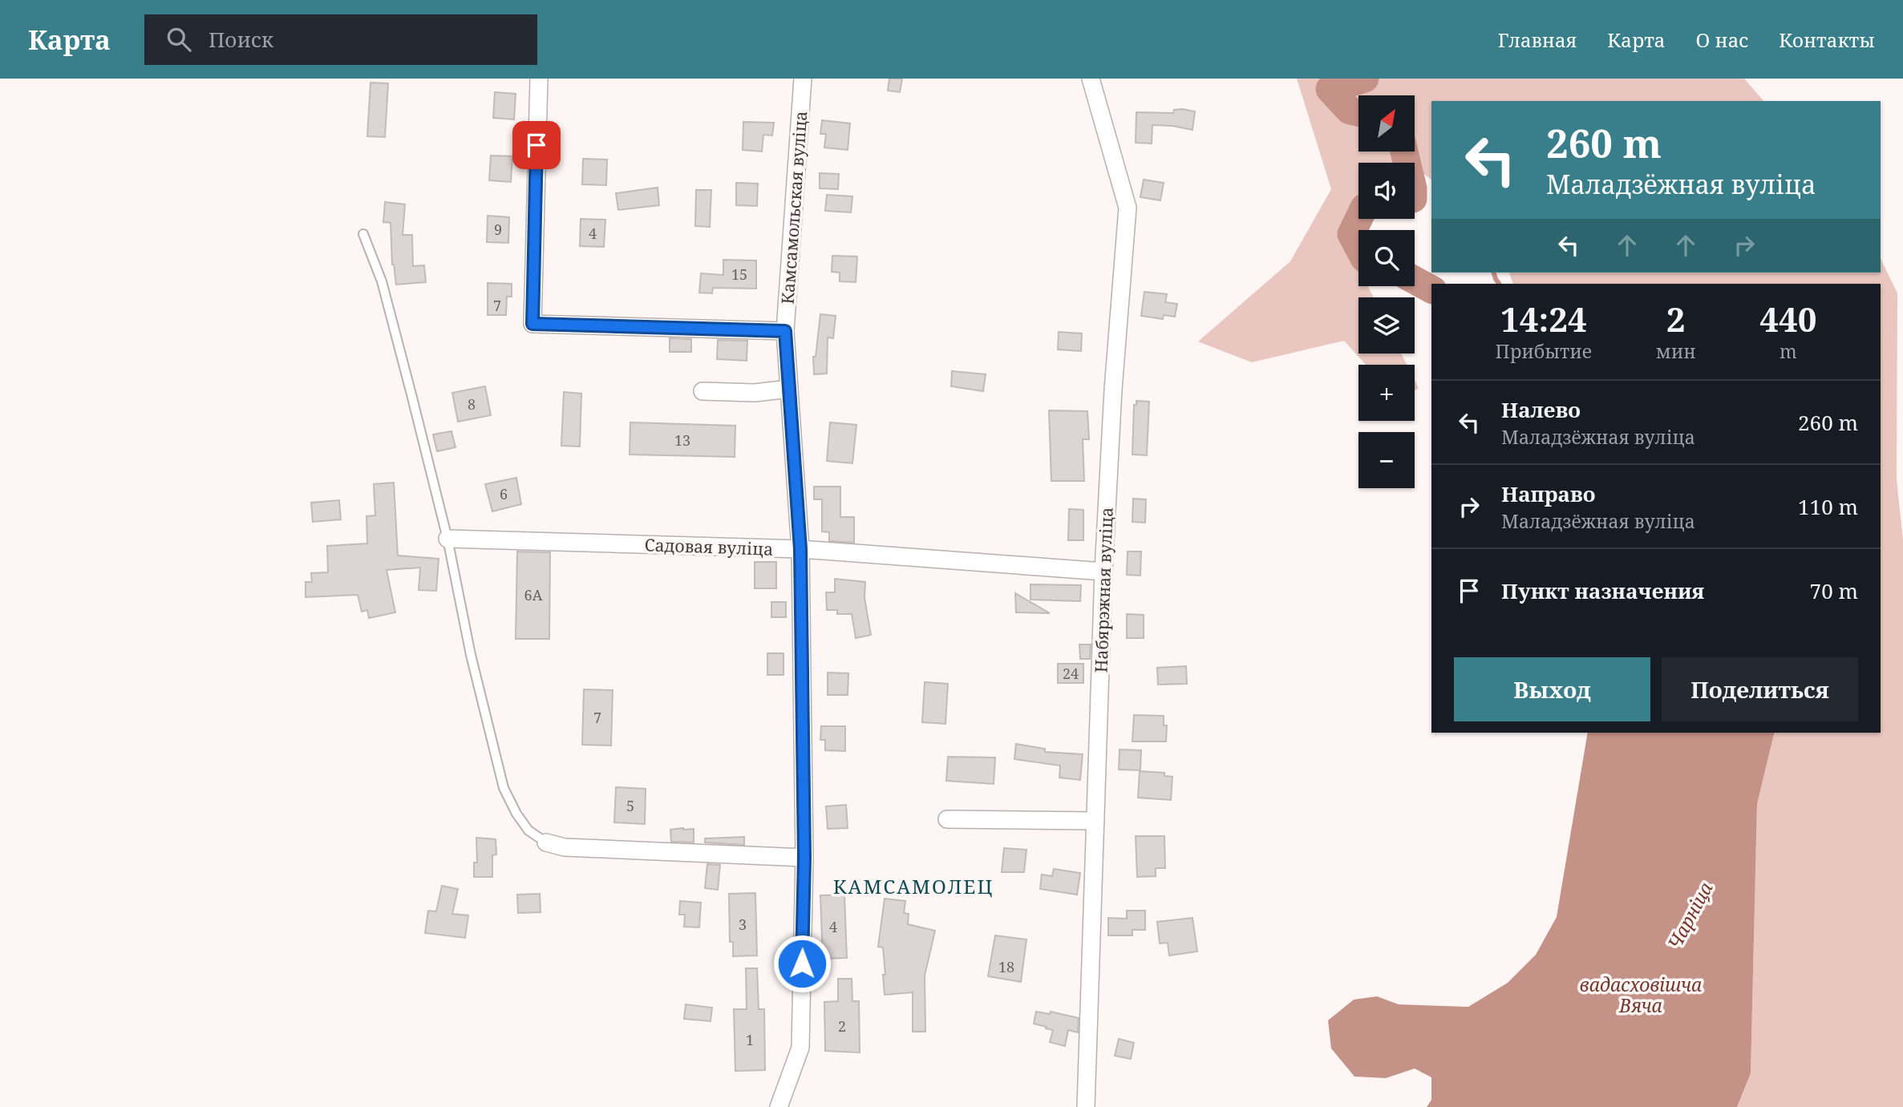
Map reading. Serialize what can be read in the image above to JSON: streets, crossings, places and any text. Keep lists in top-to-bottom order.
{
  "streets": {
    "street": ["Камсамольская вуліца", "Садовая вуліца", "Набярэжная вуліца"]
  },
  "crossings": [
    ["Камсамольская вуліца", "Садовая вуліца"],
    ["Садовая вуліца", "Набярэжная вуліца"]
  ],
  "districts": ["КАМСАМОЛЕЦ"],
  "water": ["Чарніца", "вадасховішча Вяча"],
  "house_numbers": [
    "9",
    "4",
    "15",
    "7",
    "8",
    "13",
    "6",
    "6А",
    "24",
    "7",
    "5",
    "3",
    "4",
    "18",
    "2",
    "1"
  ],
  "north": "top right",
  "page": {
    "header": "Карта",
    "search": "Поиск",
    "nav": [
      "Главная",
      "Карта",
      "О нас",
      "Контакты"
    ],
    "map_buttons": ["+", "−"],
    "turn": ["260 m", "Маладзёжная вуліца"],
    "eta": [
      "14:24",
      "Прибытие",
      "2",
      "мин",
      "440",
      "m"
    ],
    "list": [
      {
        "name": "Налево",
        "note": "Маладзёжная вуліца",
        "value": "260 m"
      },
      {
        "name": "Направо",
        "note": "Маладзёжная вуліца",
        "value": "110 m"
      },
      {
        "name": "Пункт назначения",
        "value": "70 m"
      }
    ],
    "buttons": ["Выход", "Поделиться"]
  }
}
